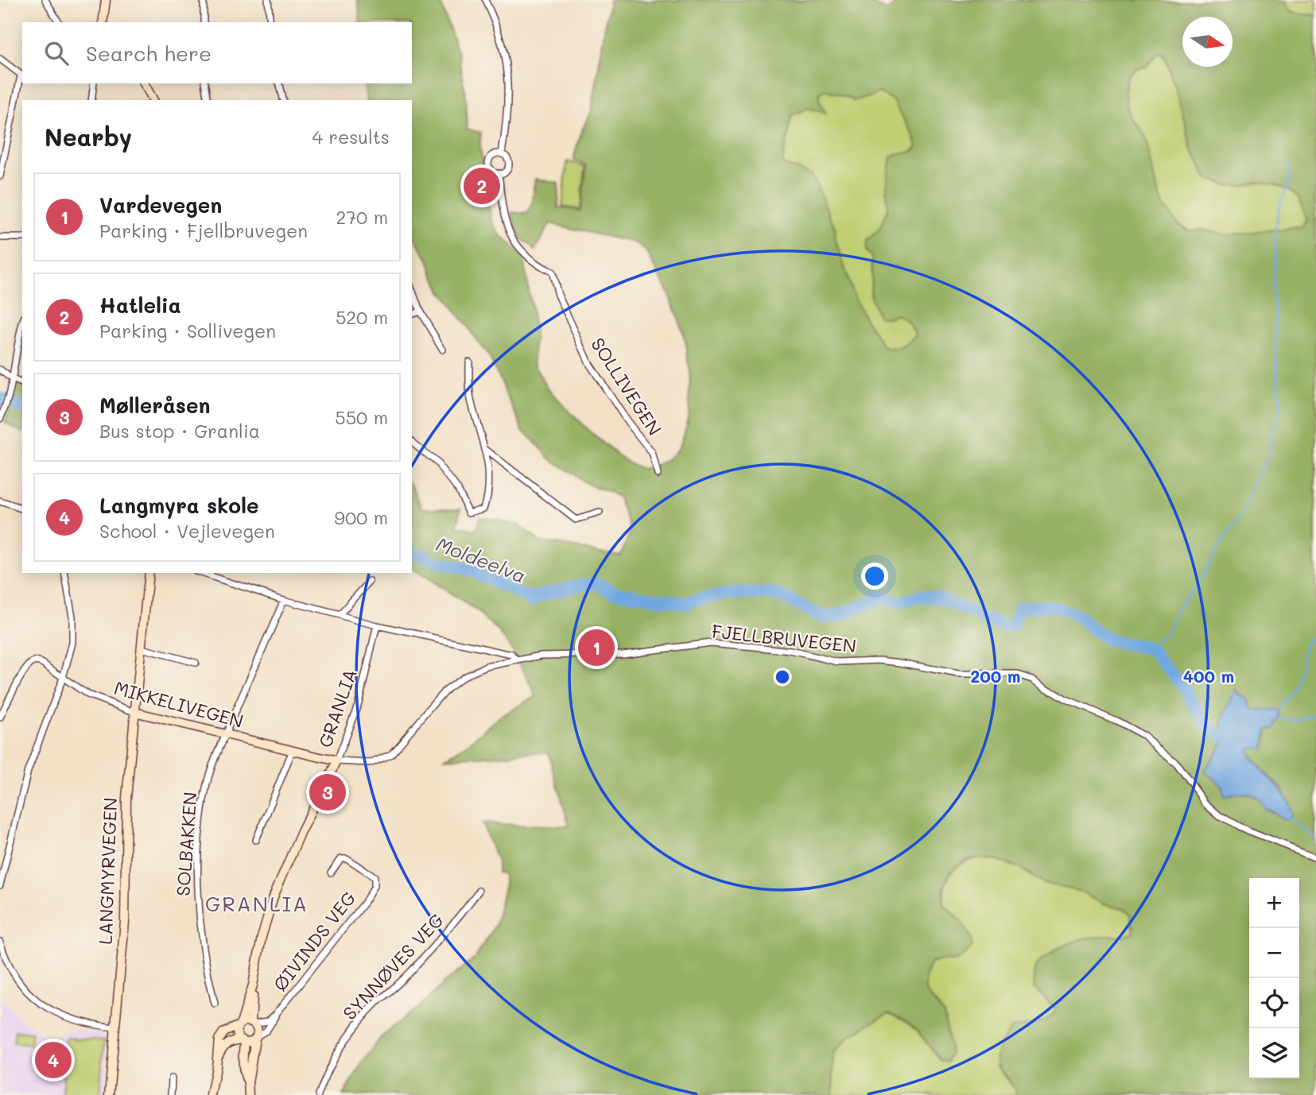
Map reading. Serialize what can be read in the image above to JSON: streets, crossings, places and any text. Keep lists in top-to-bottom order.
{
  "streets": {
    "street": [
      "SOLLIVEGEN",
      "FJELLBRUVEGEN",
      "MIKKELIVEGEN",
      "GRANLIA",
      "SOLBAKKEN",
      "LANGMYRVEGEN",
      "ØIVINDS VEG",
      "SYNNØVES VEG"
    ]
  },
  "crossings": [
    ["FJELLBRUVEGEN", "MIKKELIVEGEN"],
    ["MIKKELIVEGEN", "GRANLIA"],
    ["MIKKELIVEGEN", "SOLBAKKEN"],
    ["MIKKELIVEGEN", "LANGMYRVEGEN"],
    ["GRANLIA", "ØIVINDS VEG"]
  ],
  "districts": ["GRANLIA"],
  "water": ["Moldeelva"],
  "north": "right",
  "page": {
    "search": "Search here",
    "heading": ["Nearby", "4 results"],
    "pins": [
      "2",
      "1",
      "3",
      "4"
    ],
    "list": [
      {
        "mark": "1",
        "name": "Vardevegen",
        "note": "Parking · Fjellbruvegen",
        "value": "270 m"
      },
      {
        "mark": "2",
        "name": "Hatlelia",
        "note": "Parking · Sollivegen",
        "value": "520 m"
      },
      {
        "mark": "3",
        "name": "Mølleråsen",
        "note": "Bus stop · Granlia",
        "value": "550 m"
      },
      {
        "mark": "4",
        "name": "Langmyra skole",
        "note": "School · Vejlevegen",
        "value": "900 m"
      }
    ],
    "map_buttons": ["+", "−"]
  },
  "rings": ["200 m", "400 m"]
}
